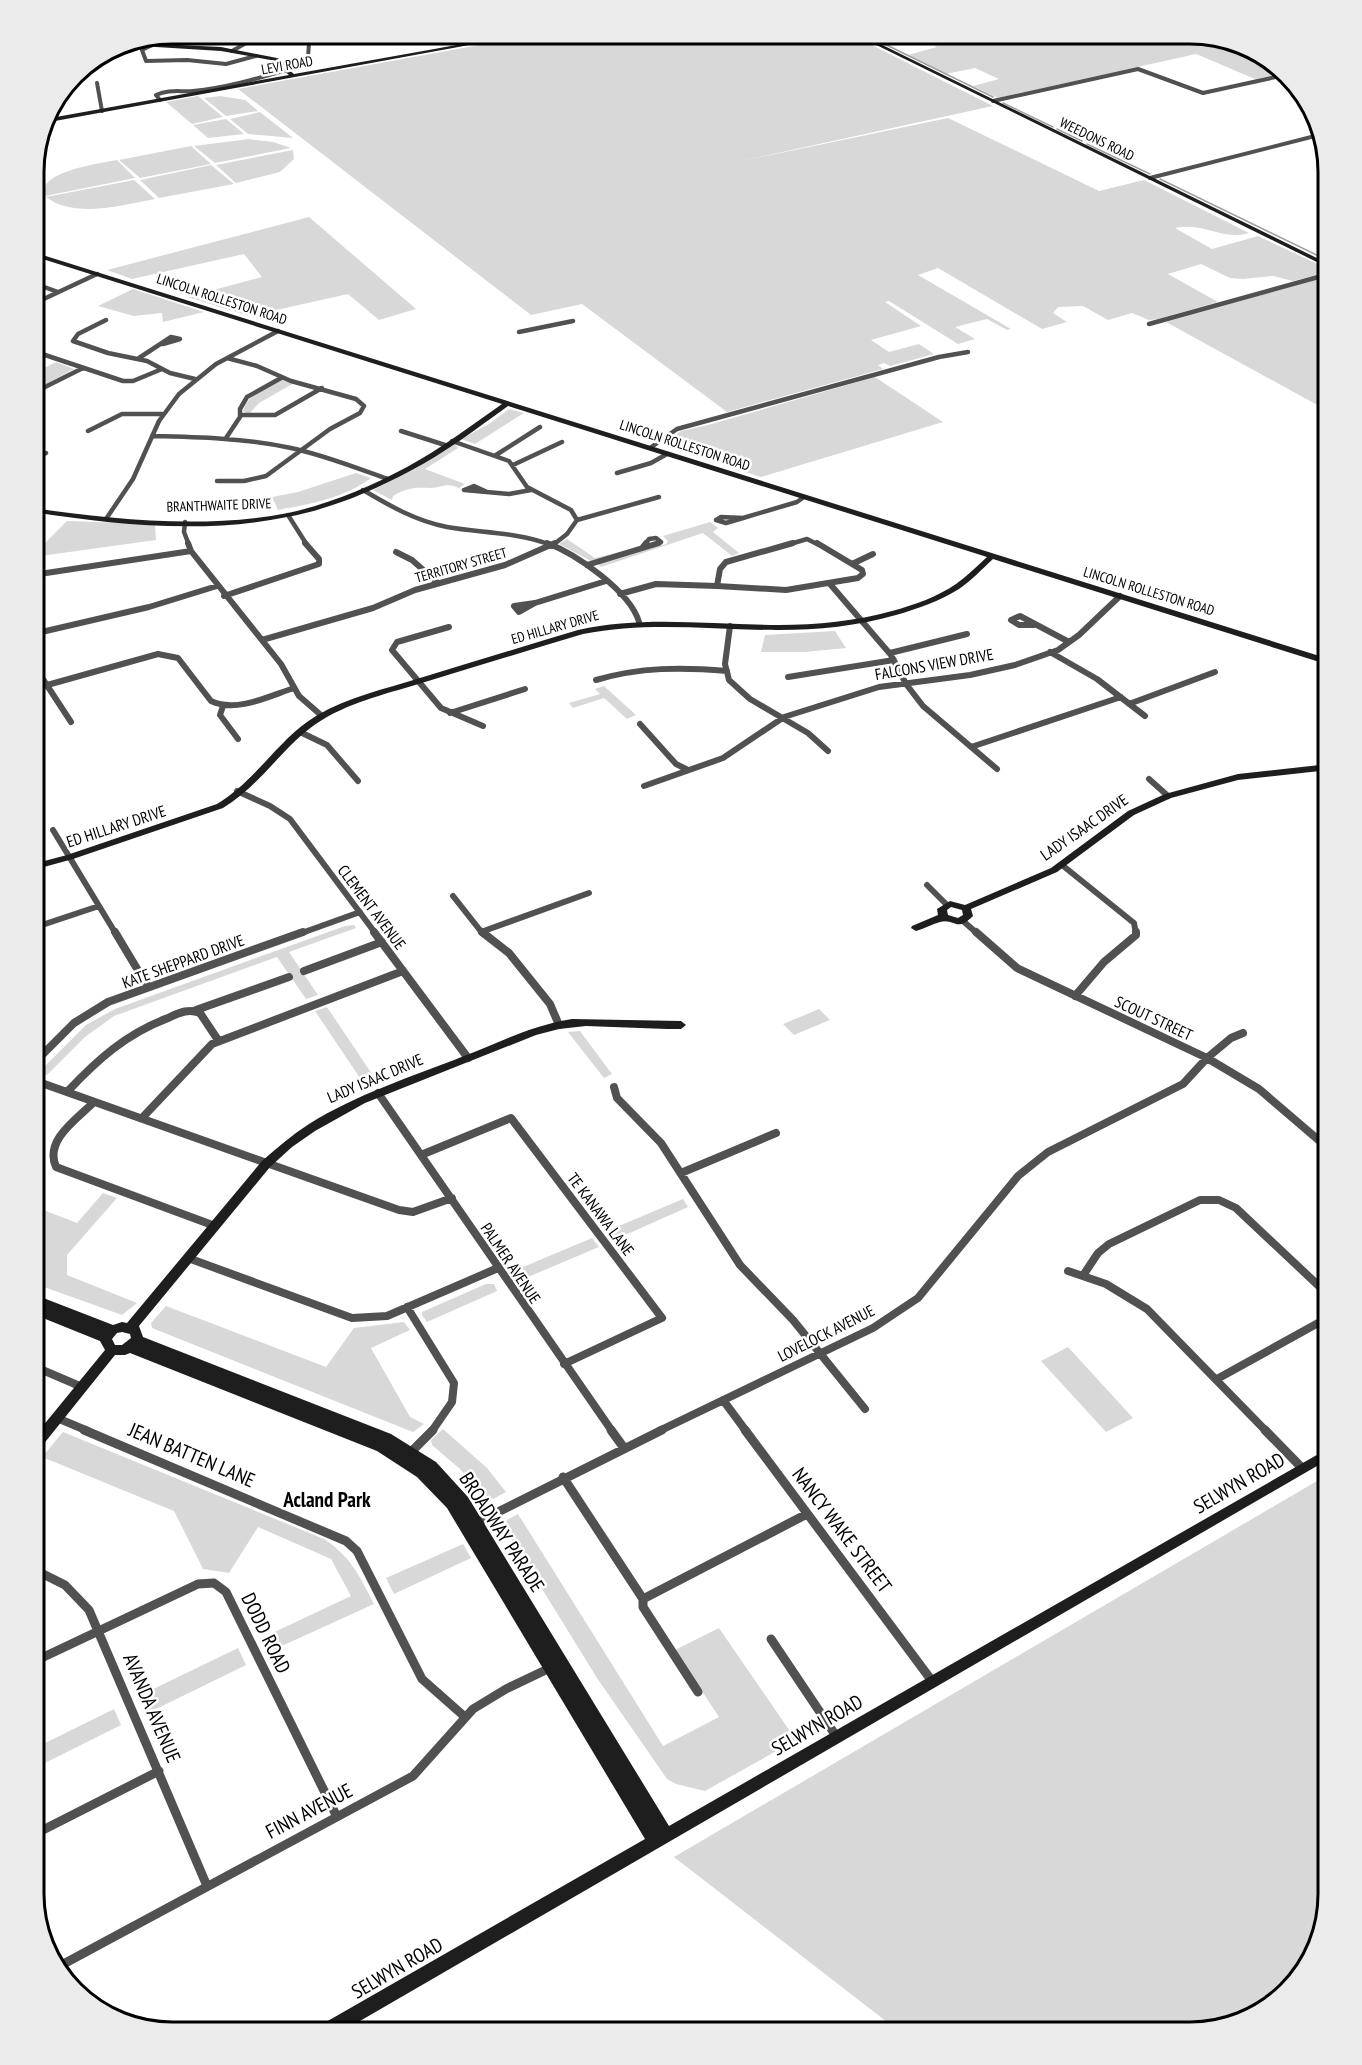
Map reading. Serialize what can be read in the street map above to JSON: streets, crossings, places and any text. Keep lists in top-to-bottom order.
{
  "streets": {
    "street": [
      "LEVI ROAD",
      "WEEDONS ROAD",
      "LINCOLN ROLLESTON ROAD",
      "BRANTHWAITE DRIVE",
      "TERRITORY STREET",
      "ED HILLARY DRIVE",
      "FALCONS VIEW DRIVE",
      "LADY ISAAC DRIVE",
      "CLEMENT AVENUE",
      "KATE SHEPPARD DRIVE",
      "SCOUT STREET",
      "TE KANAWA LANE",
      "PALMER AVENUE",
      "LOVELOCK AVENUE",
      "JEAN BATTEN LANE",
      "SELWYN ROAD",
      "NANCY WAKE STREET",
      "BROADWAY PARADE",
      "DODD ROAD",
      "AVANDA AVENUE",
      "FINN AVENUE"
    ]
  },
  "crossings": [
    ["LINCOLN ROLLESTON ROAD", "BRANTHWAITE DRIVE"],
    ["LINCOLN ROLLESTON ROAD", "ED HILLARY DRIVE"],
    ["LINCOLN ROLLESTON ROAD", "FALCONS VIEW DRIVE"],
    ["ED HILLARY DRIVE", "CLEMENT AVENUE"],
    ["LADY ISAAC DRIVE", "CLEMENT AVENUE"],
    ["LADY ISAAC DRIVE", "SCOUT STREET"],
    ["LADY ISAAC DRIVE", "PALMER AVENUE"],
    ["LADY ISAAC DRIVE", "BROADWAY PARADE"],
    ["CLEMENT AVENUE", "KATE SHEPPARD DRIVE"],
    ["SCOUT STREET", "LOVELOCK AVENUE"],
    ["TE KANAWA LANE", "PALMER AVENUE"],
    ["PALMER AVENUE", "LOVELOCK AVENUE"],
    ["LOVELOCK AVENUE", "NANCY WAKE STREET"],
    ["LOVELOCK AVENUE", "BROADWAY PARADE"],
    ["JEAN BATTEN LANE", "FINN AVENUE"],
    ["SELWYN ROAD", "NANCY WAKE STREET"],
    ["SELWYN ROAD", "BROADWAY PARADE"],
    ["BROADWAY PARADE", "FINN AVENUE"],
    ["DODD ROAD", "AVANDA AVENUE"],
    ["DODD ROAD", "FINN AVENUE"],
    ["AVANDA AVENUE", "FINN AVENUE"]
  ],
  "districts": ["Acland Park"]
}
